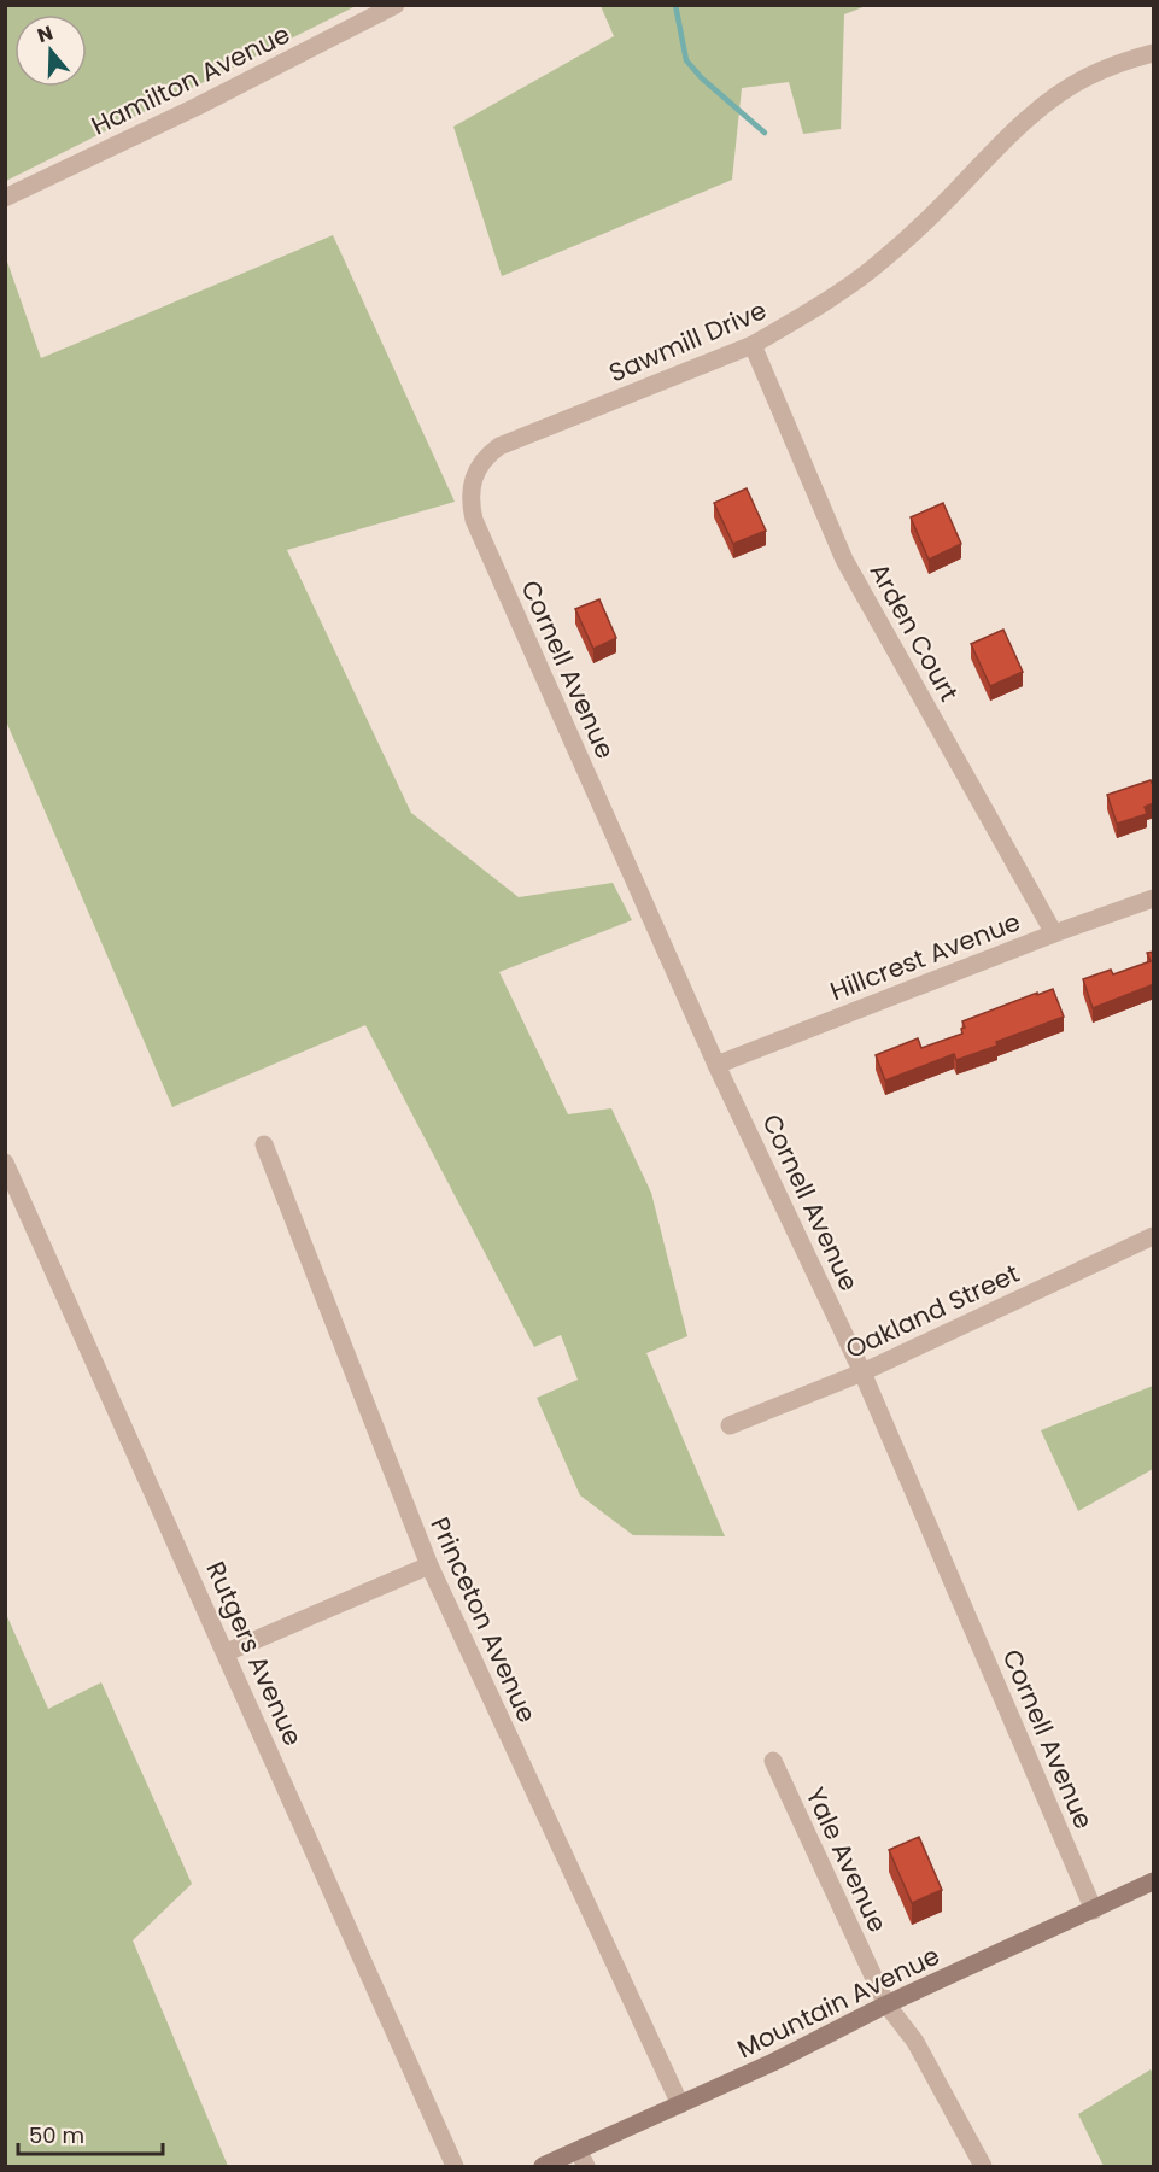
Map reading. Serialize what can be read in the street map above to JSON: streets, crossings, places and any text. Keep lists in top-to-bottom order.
{
  "streets": {
    "main road": ["Mountain Avenue"],
    "street": [
      "Hamilton Avenue",
      "Sawmill Drive",
      "Arden Court",
      "Cornell Avenue",
      "Hillcrest Avenue",
      "Oakland Street",
      "Princeton Avenue",
      "Rutgers Avenue",
      "Yale Avenue"
    ]
  },
  "crossings": [
    ["Sawmill Drive", "Arden Court"],
    ["Sawmill Drive", "Cornell Avenue"],
    ["Arden Court", "Hillcrest Avenue"],
    ["Cornell Avenue", "Hillcrest Avenue"],
    ["Cornell Avenue", "Oakland Street"],
    ["Cornell Avenue", "Mountain Avenue"],
    ["Princeton Avenue", "Mountain Avenue"],
    ["Yale Avenue", "Mountain Avenue"]
  ],
  "scale_bar": "50 m",
  "north": "top"
}
